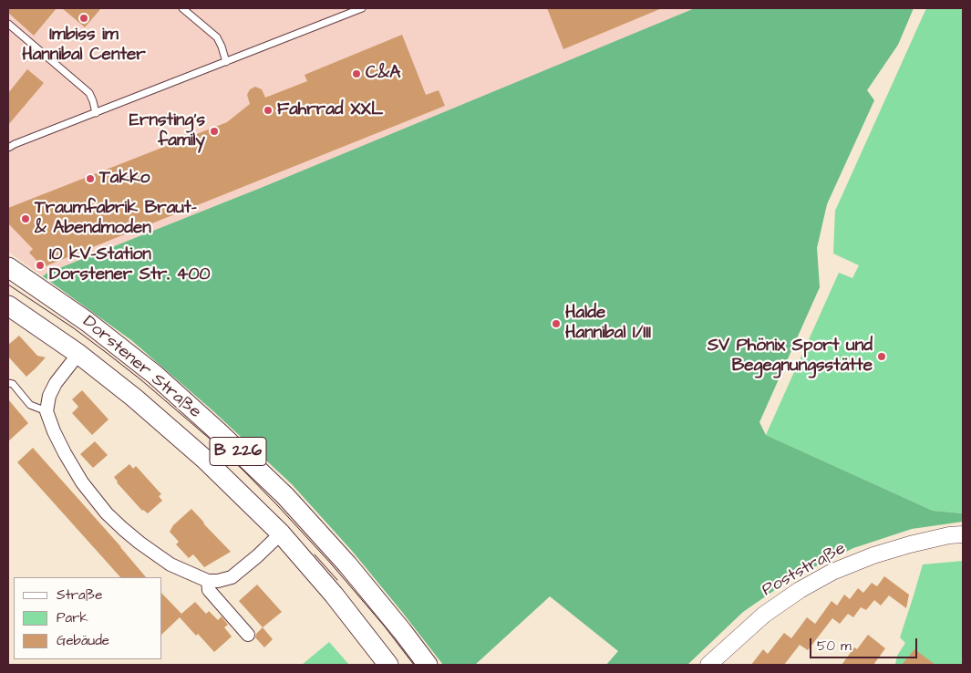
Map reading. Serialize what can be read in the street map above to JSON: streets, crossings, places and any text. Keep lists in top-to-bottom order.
{
  "streets": {
    "main road": ["Dorstener Straße", "B 226"],
    "street": ["Poststraße"]
  },
  "places": [
    "Imbiss im Hannibal Center",
    "C&A",
    "Fahrrad XXL",
    "Ernsting's family",
    "Takko",
    "Traumfabrik Braut- & Abendmoden",
    "10 kV-Station Dorstener Str. 400",
    "Halde Hannibal I/III",
    "SV Phönix Sport und Begegnungsstätte"
  ],
  "legend": ["Straße", "Park", "Gebäude"],
  "scale_bar": "50 m"
}
